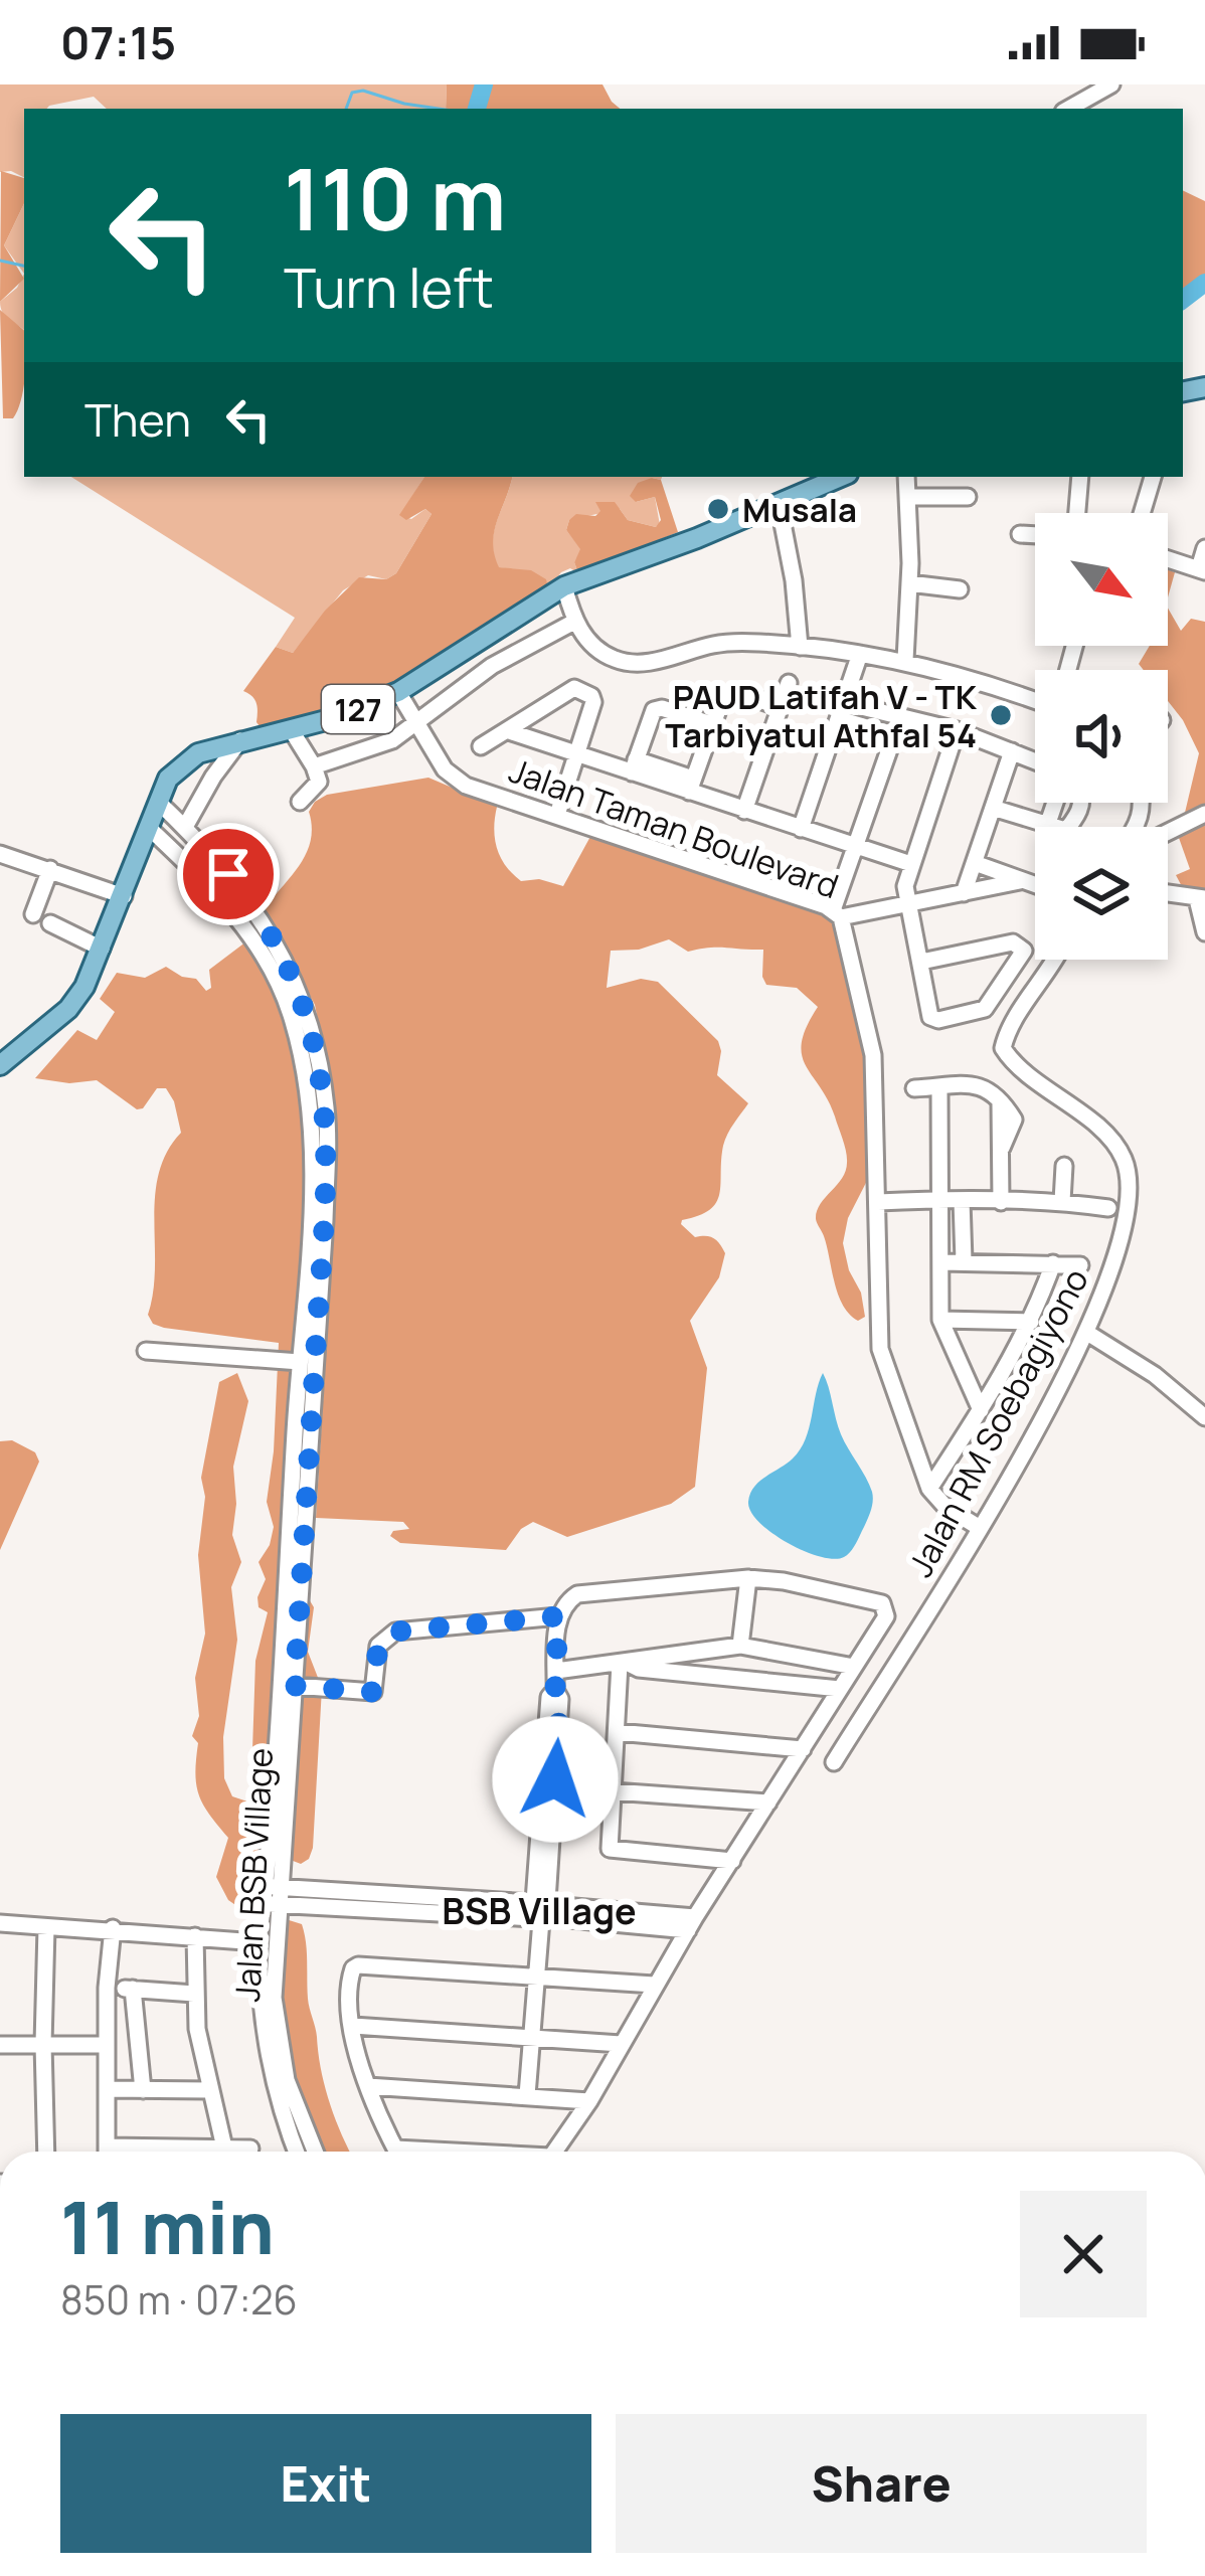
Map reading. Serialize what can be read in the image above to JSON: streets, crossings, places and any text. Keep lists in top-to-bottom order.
{
  "streets": {
    "main road": ["127"],
    "street": ["Jalan Taman Boulevard", "Jalan RM Soebagiyono", "Jalan BSB Village"]
  },
  "crossings": [
    ["127", "Jalan Taman Boulevard"],
    ["127", "Jalan BSB Village"]
  ],
  "districts": ["BSB Village"],
  "places": ["Musala", "PAUD Latifah V - TK Tarbiyatul Athfal 54"],
  "north": "bottom right",
  "page": {
    "status": "07:15",
    "turn": ["110 m", "Turn left"],
    "then": "Then",
    "heading": ["11 min", "850 m · 07:26"],
    "buttons": ["Exit", "Share"]
  }
}
